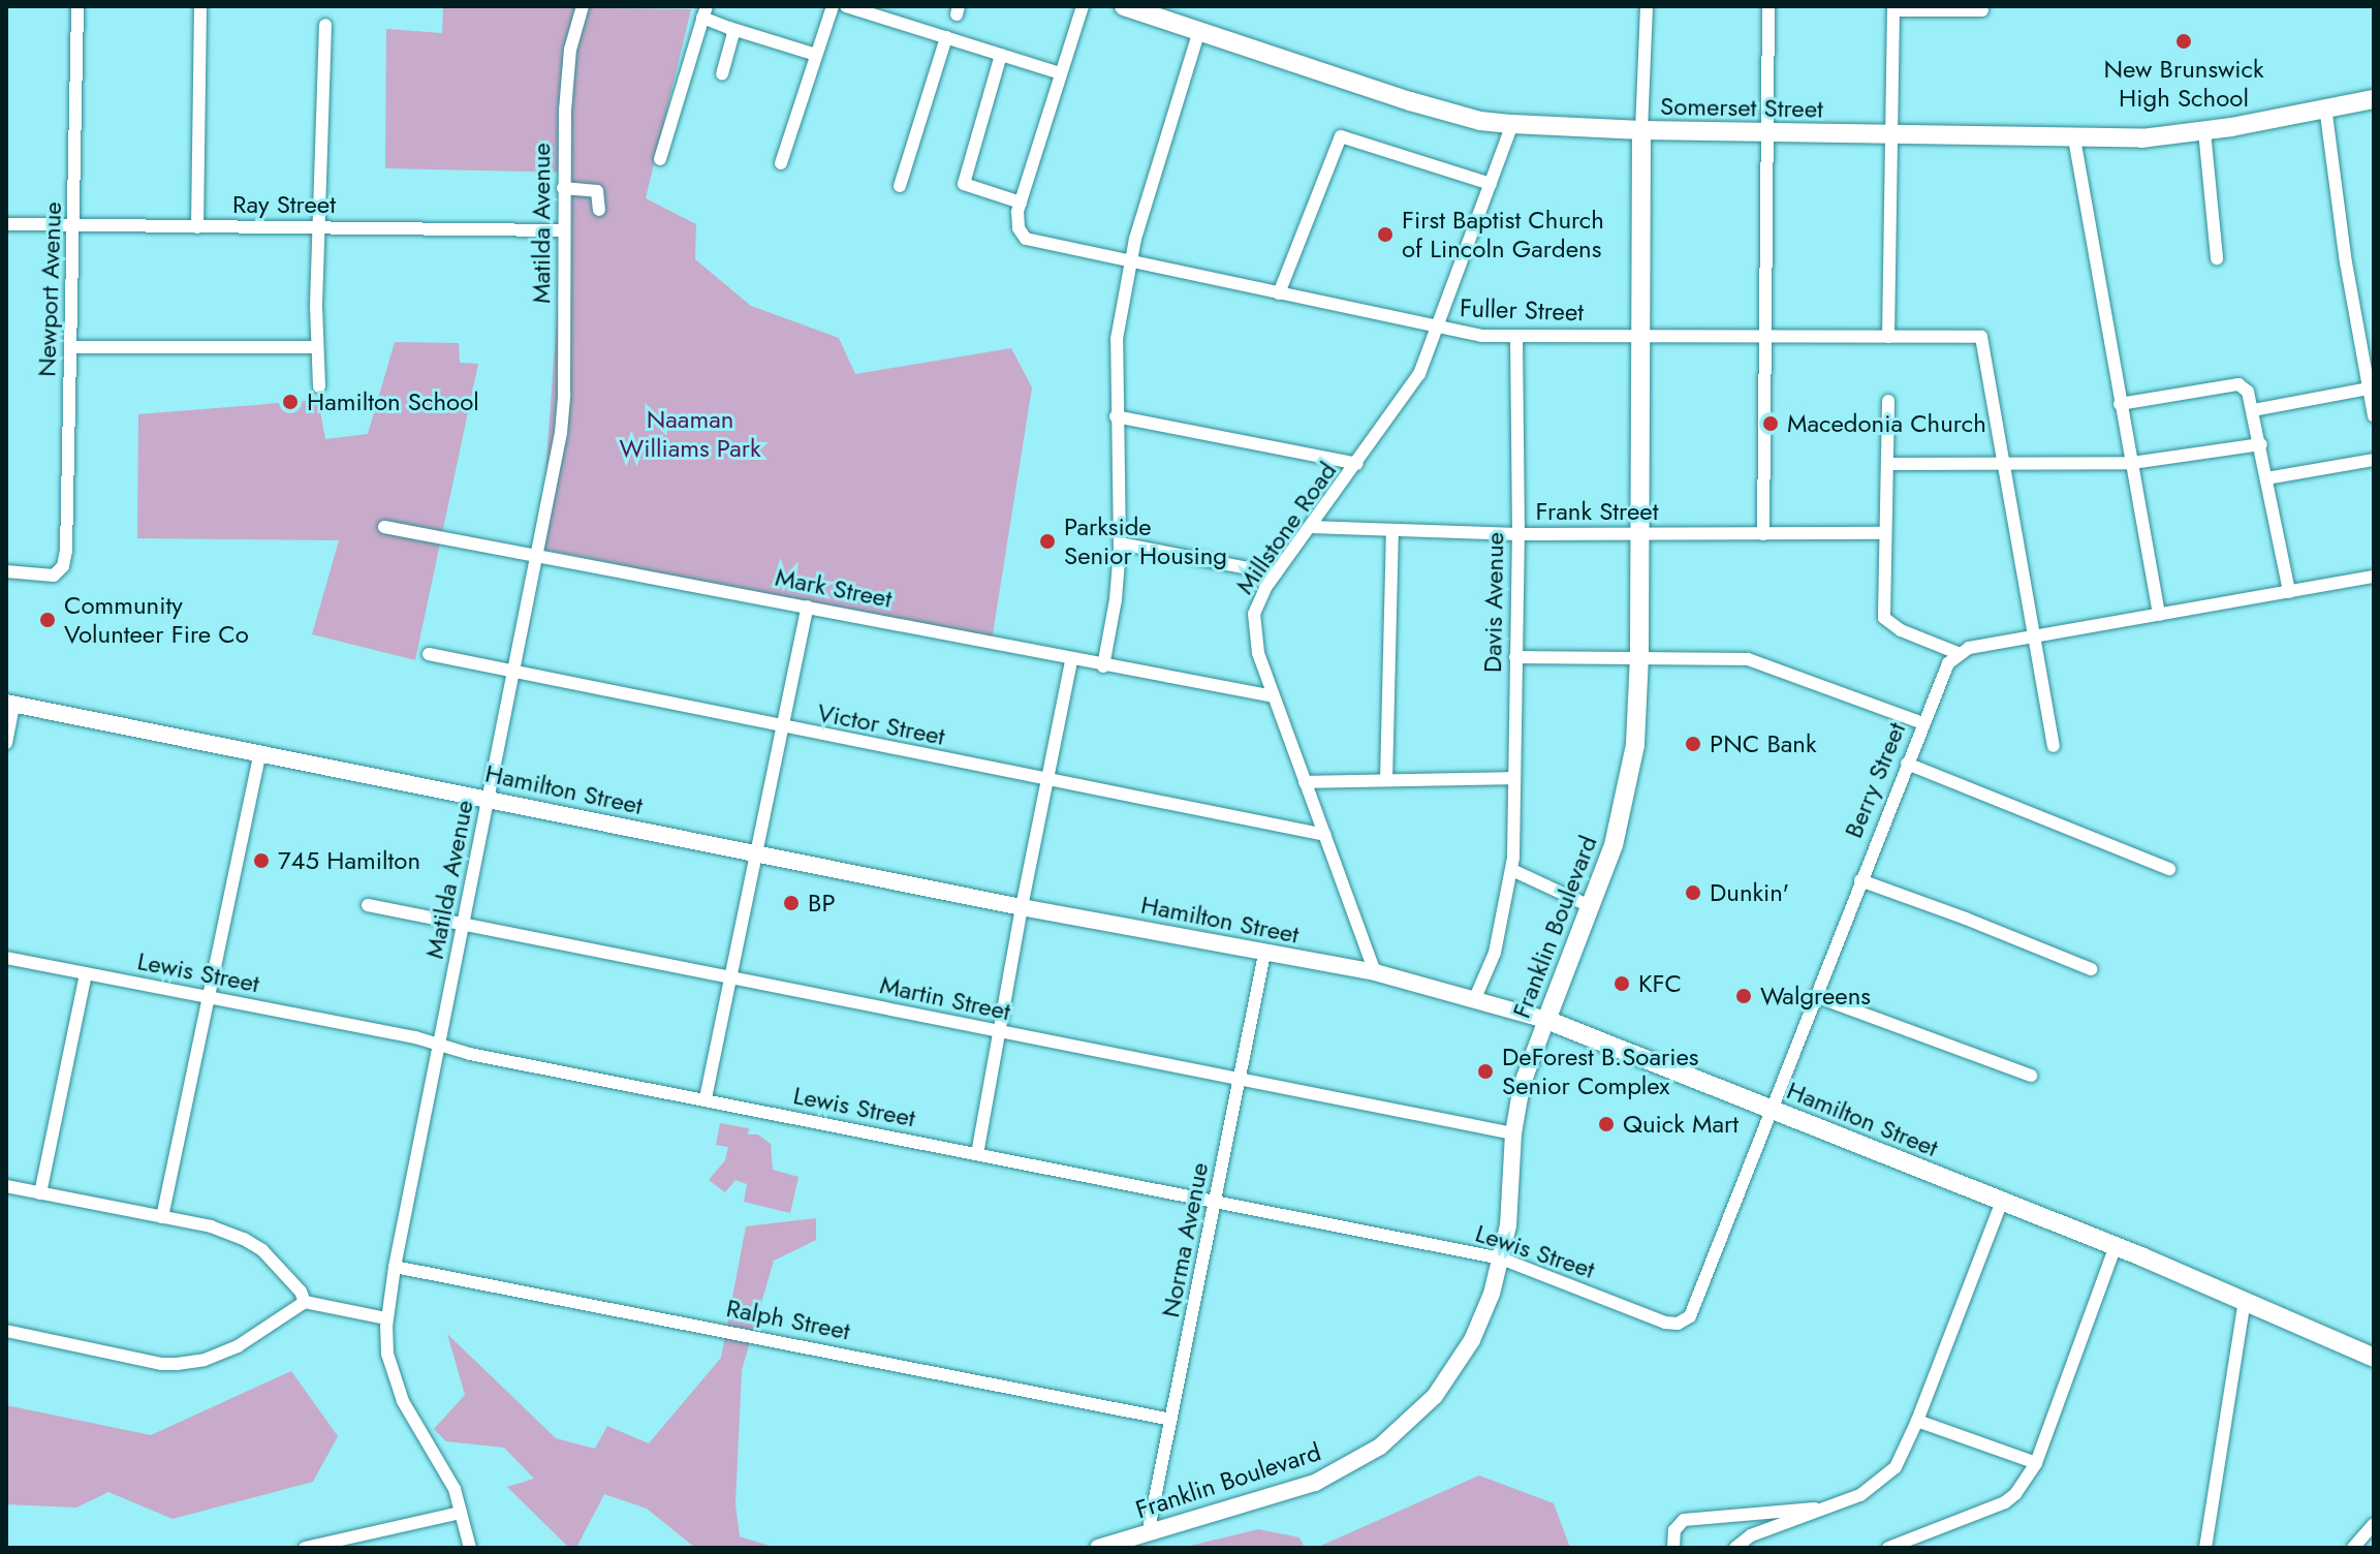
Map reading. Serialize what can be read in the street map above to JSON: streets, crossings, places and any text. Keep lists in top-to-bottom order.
{
  "streets": {
    "main road": ["Somerset Street", "Hamilton Street", "Franklin Boulevard"],
    "street": [
      "Ray Street",
      "Matilda Avenue",
      "Newport Avenue",
      "Fuller Street",
      "Frank Street",
      "Millstone Road",
      "Mark Street",
      "Davis Avenue",
      "Victor Street",
      "Berry Street",
      "Lewis Street",
      "Martin Street",
      "Norma Avenue",
      "Ralph Street"
    ]
  },
  "crossings": [
    ["Somerset Street", "Millstone Road"],
    ["Somerset Street", "Franklin Boulevard"],
    ["Ray Street", "Matilda Avenue"],
    ["Ray Street", "Newport Avenue"],
    ["Matilda Avenue", "Mark Street"],
    ["Matilda Avenue", "Victor Street"],
    ["Matilda Avenue", "Hamilton Street"],
    ["Matilda Avenue", "Lewis Street"],
    ["Matilda Avenue", "Martin Street"],
    ["Matilda Avenue", "Ralph Street"],
    ["Fuller Street", "Millstone Road"],
    ["Fuller Street", "Davis Avenue"],
    ["Fuller Street", "Franklin Boulevard"],
    ["Frank Street", "Millstone Road"],
    ["Frank Street", "Davis Avenue"],
    ["Frank Street", "Franklin Boulevard"],
    ["Millstone Road", "Mark Street"],
    ["Millstone Road", "Victor Street"],
    ["Millstone Road", "Hamilton Street"],
    ["Davis Avenue", "Hamilton Street"],
    ["Berry Street", "Hamilton Street"],
    ["Berry Street", "Lewis Street"],
    ["Hamilton Street", "Franklin Boulevard"],
    ["Hamilton Street", "Norma Avenue"],
    ["Franklin Boulevard", "Lewis Street"],
    ["Franklin Boulevard", "Martin Street"],
    ["Franklin Boulevard", "Norma Avenue"],
    ["Lewis Street", "Norma Avenue"],
    ["Martin Street", "Norma Avenue"],
    ["Norma Avenue", "Ralph Street"]
  ],
  "parks": ["Naaman Williams Park"],
  "places": [
    "New Brunswick High School",
    "First Baptist Church of Lincoln Gardens",
    "Hamilton School",
    "Macedonia Church",
    "Parkside Senior Housing",
    "Community Volunteer Fire Co",
    "PNC Bank",
    "745 Hamilton",
    "Dunkin'",
    "BP",
    "KFC",
    "Walgreens",
    "DeForest B.Soaries Senior Complex",
    "Quick Mart"
  ]
}
